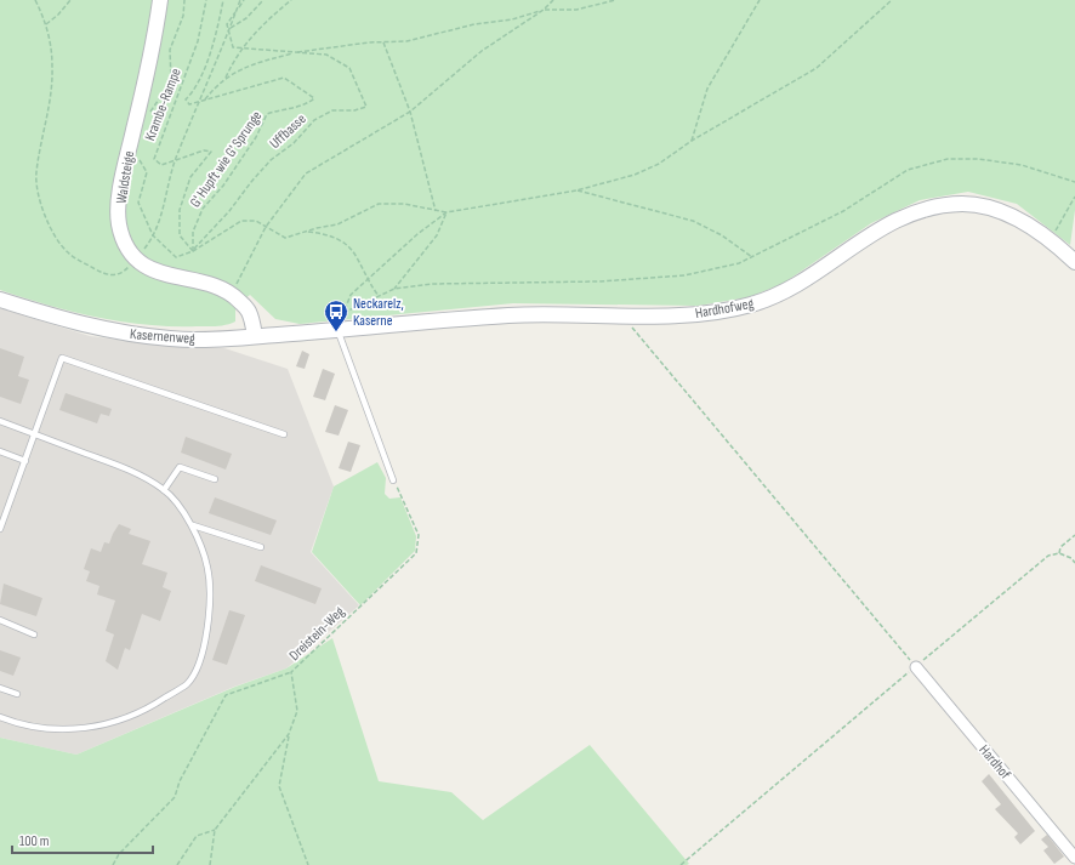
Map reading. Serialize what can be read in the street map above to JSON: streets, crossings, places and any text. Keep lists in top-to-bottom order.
{
  "streets": {
    "street": [
      "Waldsteige",
      "Hardhofweg",
      "Kasernenweg",
      "Hardhof"
    ],
    "path": [
      "Krambe-Rampe",
      "Uffbasse",
      "G' Hupft wie G' Sprunge",
      "Dreistein-Weg"
    ]
  },
  "crossings": [
    ["Krambe-Rampe", "Uffbasse"],
    ["Krambe-Rampe", "G' Hupft wie G' Sprunge"],
    ["Uffbasse", "G' Hupft wie G' Sprunge"],
    ["Hardhofweg", "Kasernenweg"]
  ],
  "places": {
    "bus stop": ["Neckarelz, Kaserne"]
  },
  "scale_bar": "100 m"
}
